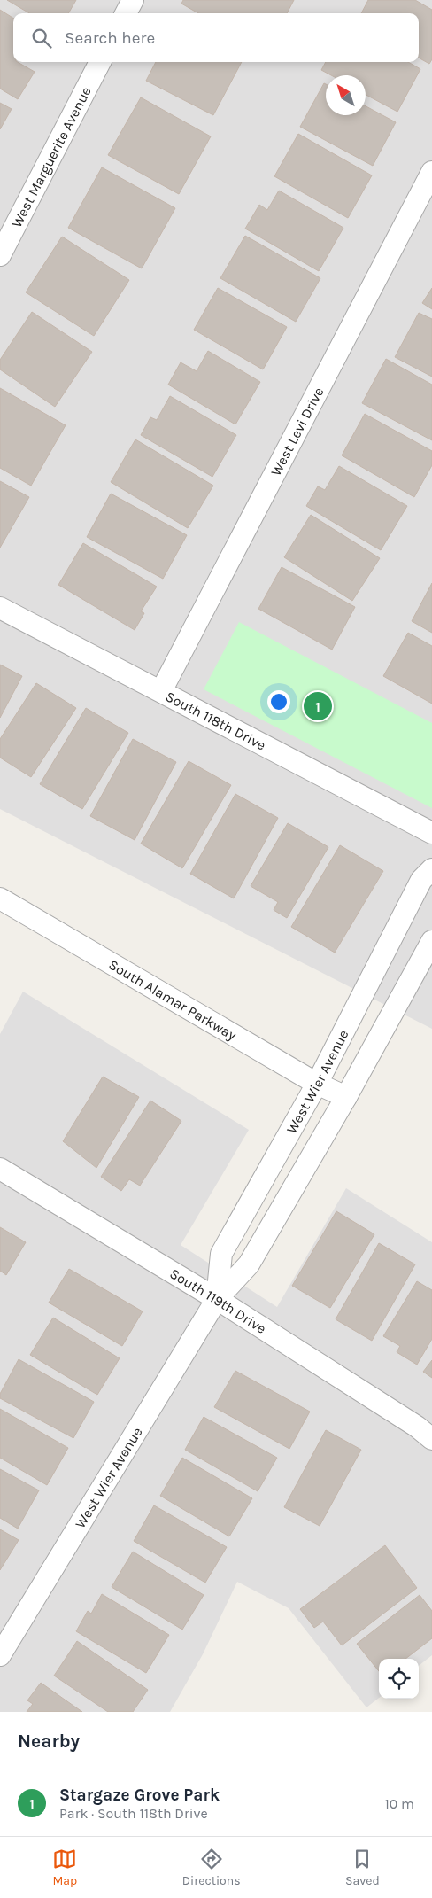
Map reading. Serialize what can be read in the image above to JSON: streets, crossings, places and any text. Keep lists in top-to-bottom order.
{
  "streets": {
    "street": [
      "West Marguerite Avenue",
      "West Levi Drive",
      "South 118th Drive",
      "South Alamar Parkway",
      "West Wier Avenue",
      "South 119th Drive"
    ]
  },
  "crossings": [
    ["West Levi Drive", "South 118th Drive"],
    ["South Alamar Parkway", "West Wier Avenue"],
    ["West Wier Avenue", "South 119th Drive"]
  ],
  "north": "top left",
  "page": {
    "search": "Search here",
    "pins": "1",
    "heading": "Nearby",
    "list": [
      {
        "mark": "1",
        "name": "Stargaze Grove Park",
        "note": "Park · South 118th Drive",
        "value": "10 m"
      }
    ],
    "nav": ["Map", "Directions", "Saved"]
  }
}
